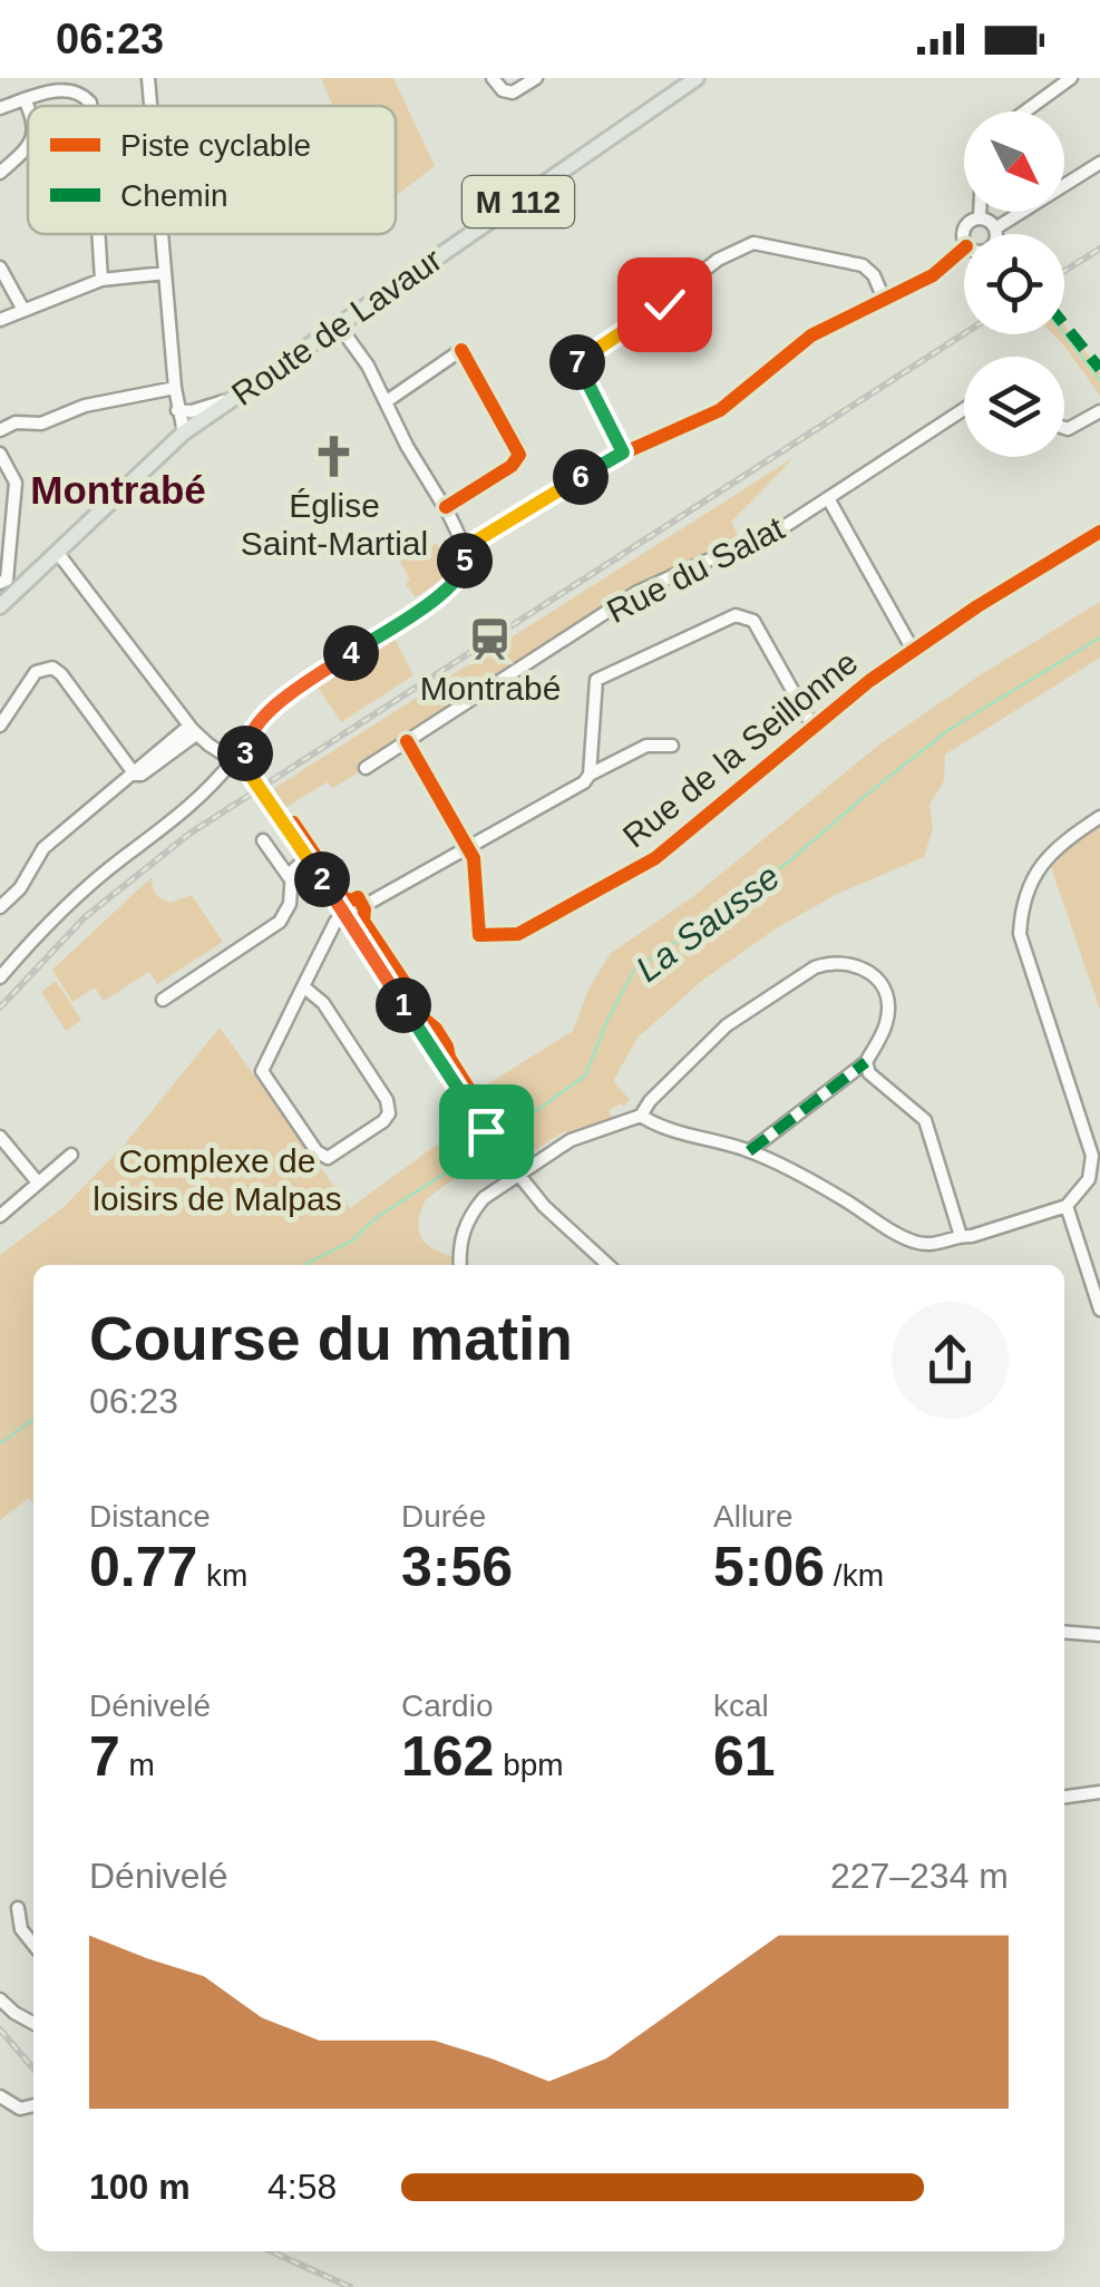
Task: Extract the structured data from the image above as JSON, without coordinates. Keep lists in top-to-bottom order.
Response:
{
  "streets": {
    "main road": ["M 112", "Route de Lavaur"],
    "street": ["Rue du Salat", "Rue de la Seillonne"]
  },
  "districts": ["Montrabé"],
  "water": ["La Sausse"],
  "parks": ["Complexe de loisirs de Malpas"],
  "places": {
    "church": ["Église Saint-Martial"],
    "station": ["Montrabé"]
  },
  "legend": ["Piste cyclable", "Chemin"],
  "north": "bottom right",
  "page": {
    "status": "06:23",
    "pins": [
      "7",
      "6",
      "5",
      "4",
      "3",
      "2",
      "1"
    ],
    "heading": ["Course du matin", "06:23"],
    "stats": [
      ["Distance", "0.77 km"],
      ["Durée", "3:56"],
      ["Allure", "5:06 /km"],
      ["Dénivelé", "7 m"],
      ["Cardio", "162 bpm"],
      ["kcal", "61"]
    ],
    "chart": ["Dénivelé", "227–234 m"],
    "list": [
      {
        "name": "100 m",
        "note": "4:58"
      }
    ]
  }
}
